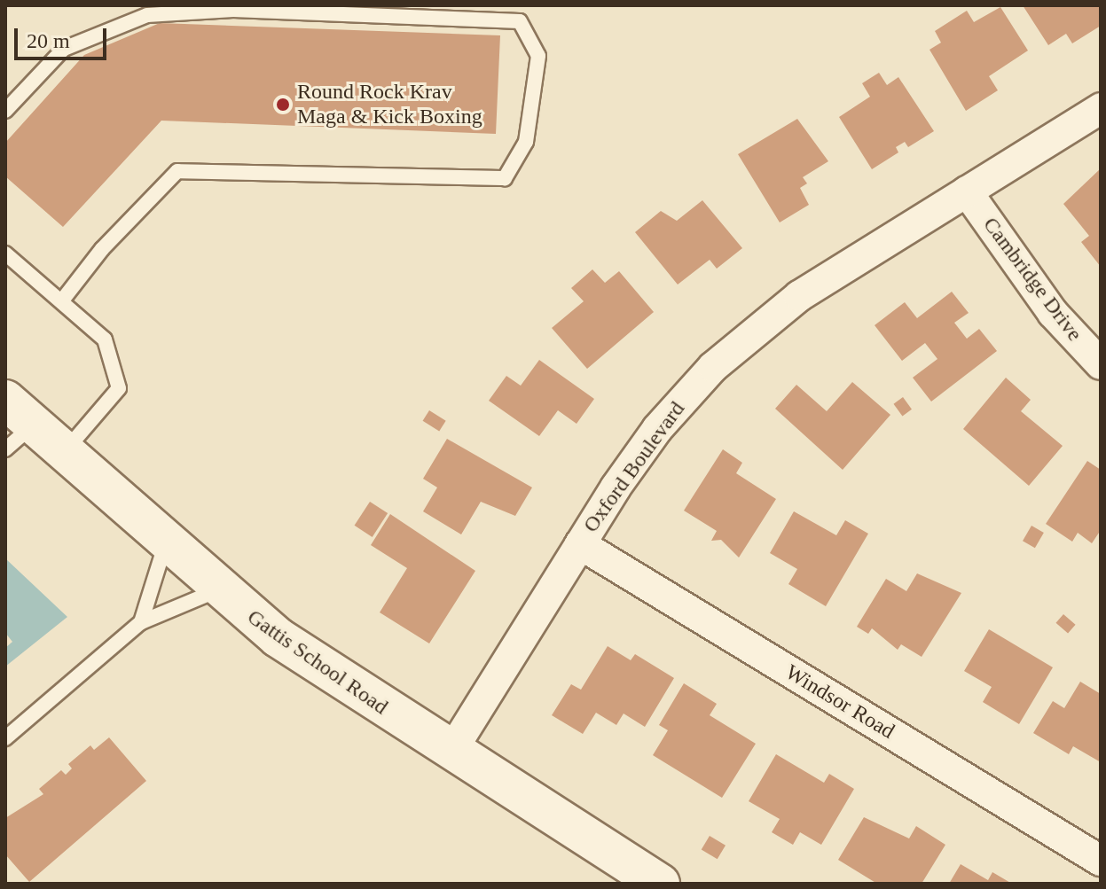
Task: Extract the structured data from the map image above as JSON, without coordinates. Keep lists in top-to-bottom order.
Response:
{
  "streets": {
    "main road": ["Gattis School Road"],
    "street": ["Cambridge Drive", "Oxford Boulevard", "Windsor Road"]
  },
  "crossings": [
    ["Cambridge Drive", "Oxford Boulevard"],
    ["Oxford Boulevard", "Gattis School Road"],
    ["Oxford Boulevard", "Windsor Road"]
  ],
  "places": ["Round Rock Krav Maga & Kick Boxing"],
  "scale_bar": "20 m"
}
